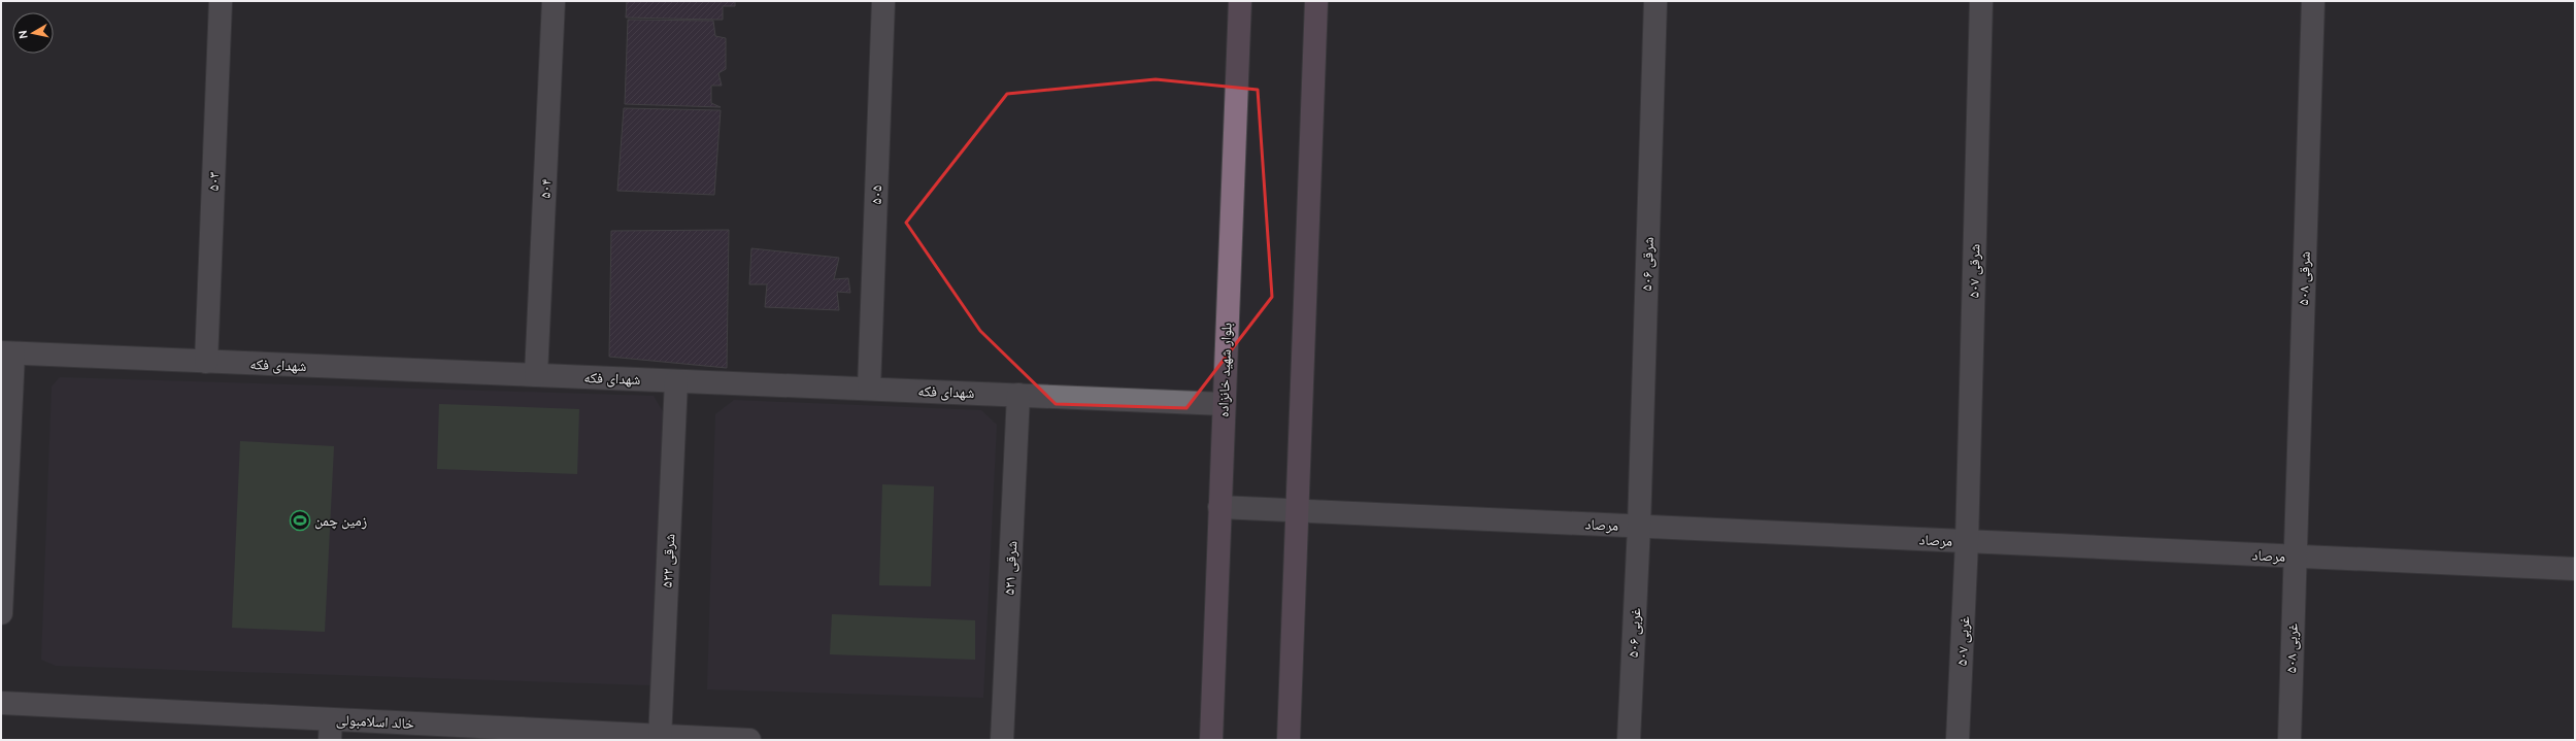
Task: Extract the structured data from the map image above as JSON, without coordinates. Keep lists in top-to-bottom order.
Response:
{
  "streets": {
    "main road": ["بلوار شهید خانزاده"],
    "street": [
      "۵۰۳",
      "۵۰۴",
      "۵۰۵",
      "۵۰۶ شرقی",
      "۵۰۷ شرقی",
      "۵۰۸ شرقی",
      "شهدای فکه",
      "مرصاد",
      "۵۲۲ شرقی",
      "۵۲۱ شرقی",
      "۵۰۶ غربی",
      "۵۰۷ غربی",
      "۵۰۸ غربی",
      "خالد اسلامبولی"
    ]
  },
  "crossings": [
    ["۵۰۳", "شهدای فکه"],
    ["۵۰۴", "شهدای فکه"],
    ["۵۰۵", "شهدای فکه"],
    ["۵۰۶ شرقی", "مرصاد"],
    ["۵۰۶ شرقی", "۵۰۶ غربی"],
    ["۵۰۷ شرقی", "مرصاد"],
    ["۵۰۷ شرقی", "۵۰۷ غربی"],
    ["۵۰۸ شرقی", "مرصاد"],
    ["۵۰۸ شرقی", "۵۰۸ غربی"],
    ["شهدای فکه", "بلوار شهید خانزاده"],
    ["شهدای فکه", "۵۲۲ شرقی"],
    ["شهدای فکه", "۵۲۱ شرقی"],
    ["بلوار شهید خانزاده", "مرصاد"],
    ["مرصاد", "۵۰۶ غربی"],
    ["مرصاد", "۵۰۷ غربی"],
    ["مرصاد", "۵۰۸ غربی"],
    ["۵۲۲ شرقی", "خالد اسلامبولی"]
  ],
  "places": {
    "sports": ["زمین چمن"]
  },
  "north": "left"
}
